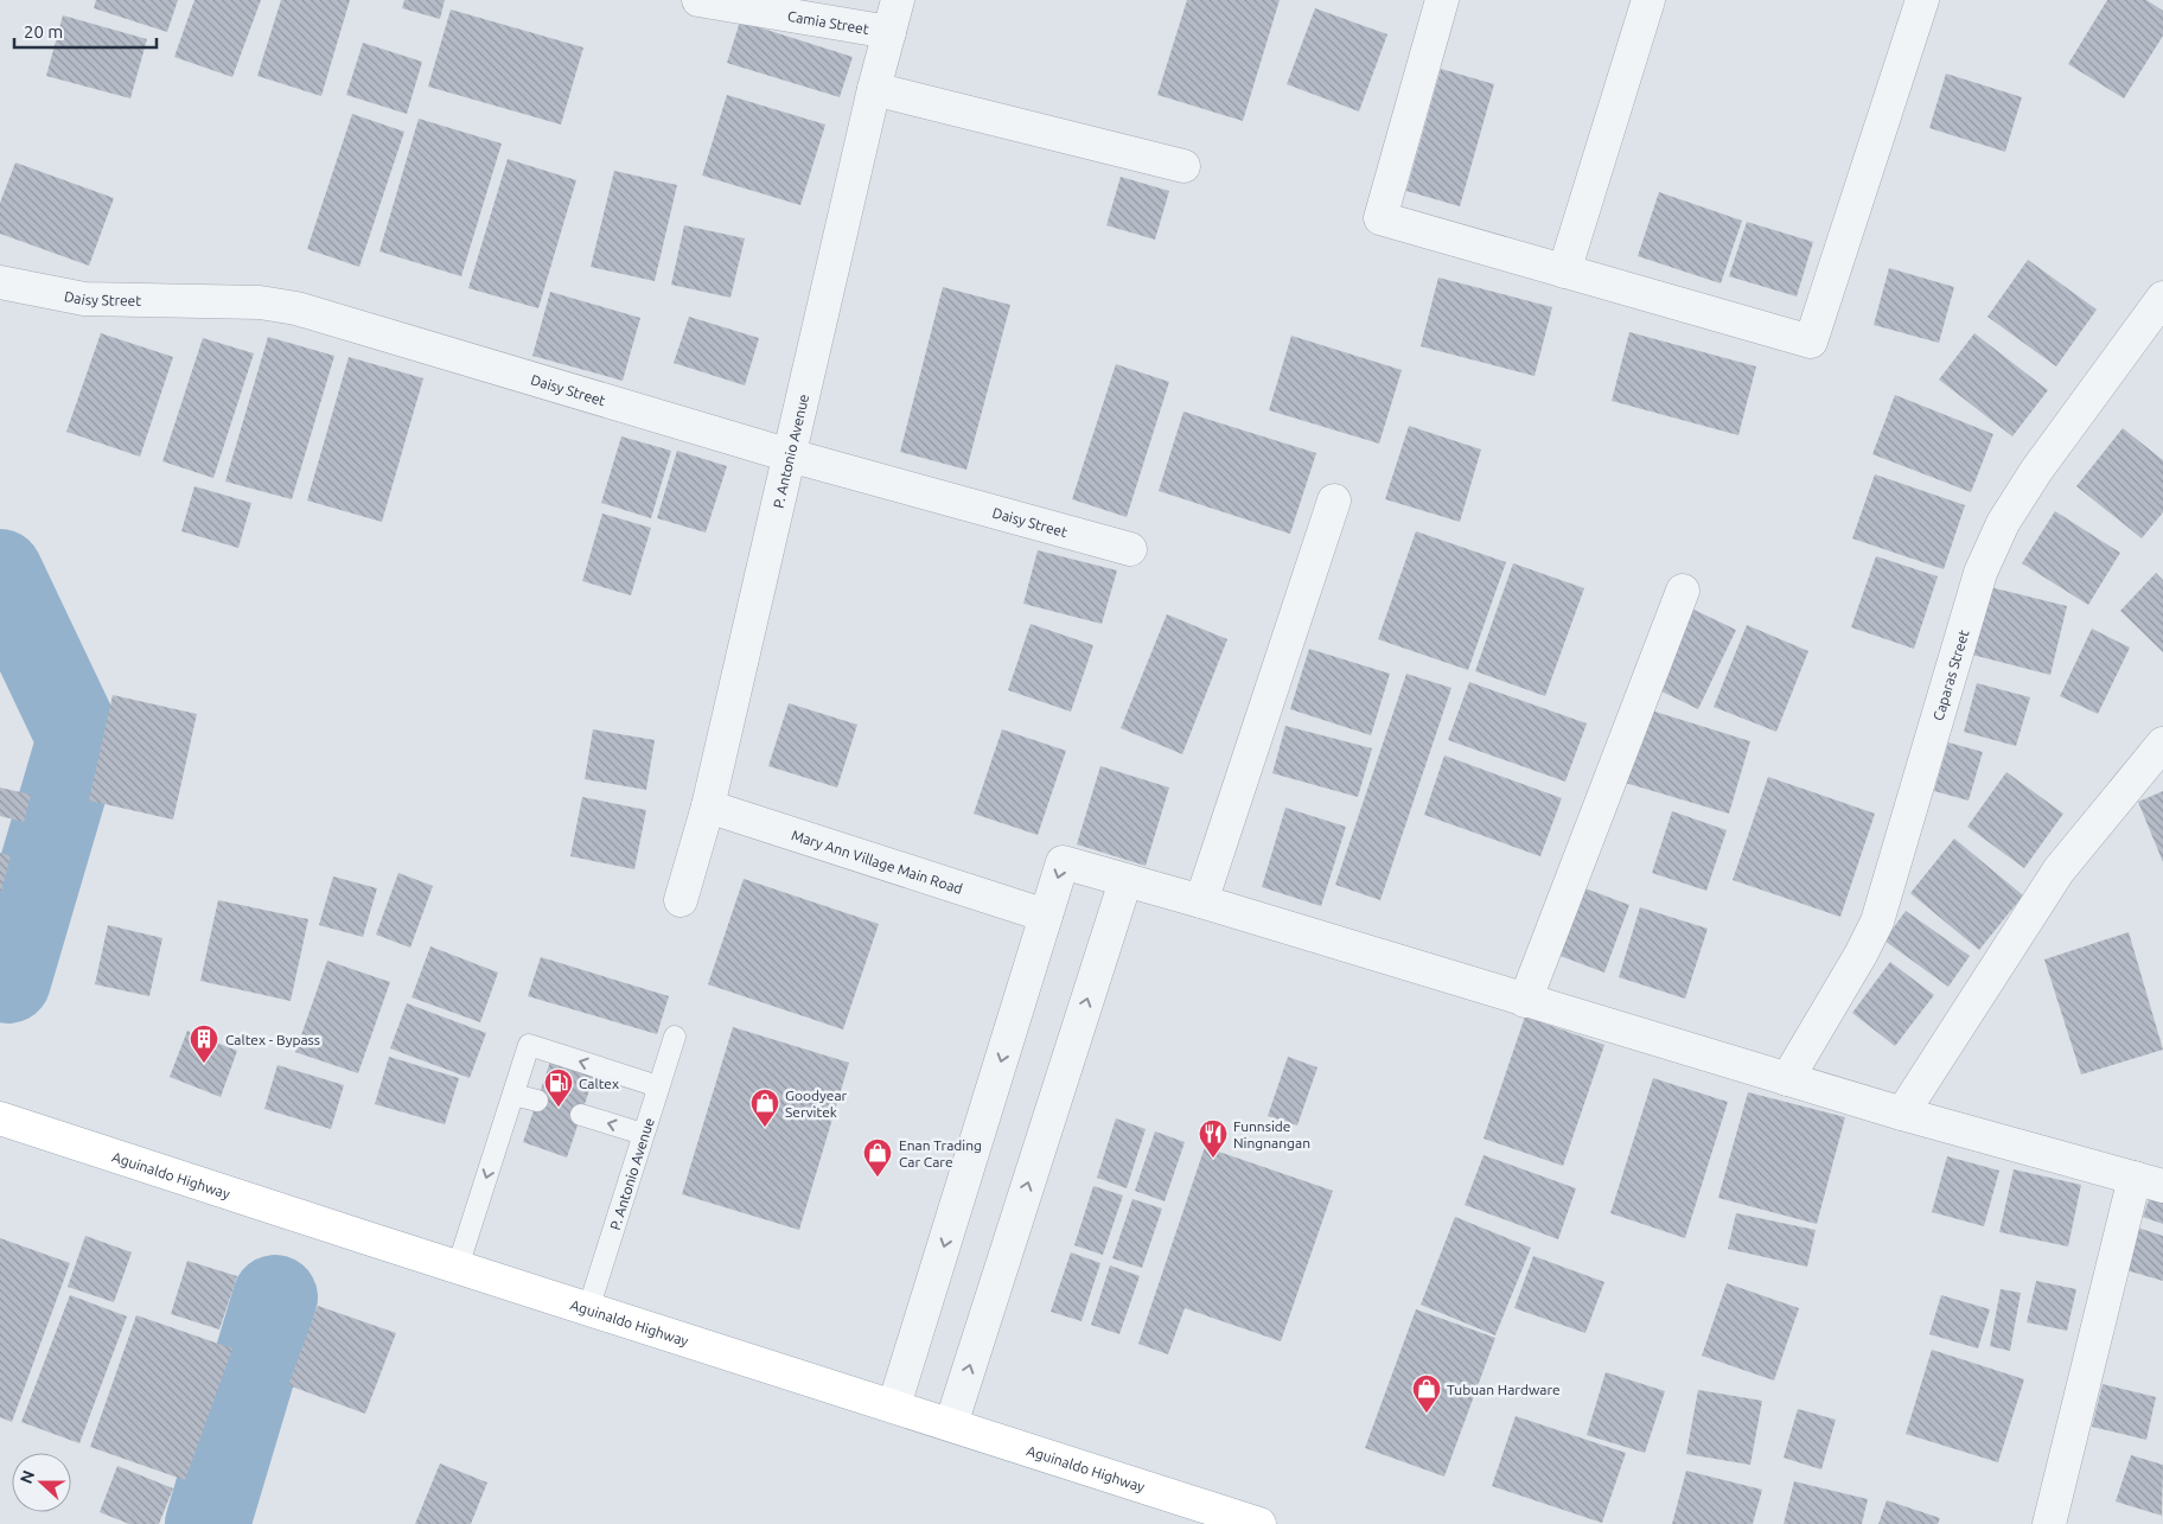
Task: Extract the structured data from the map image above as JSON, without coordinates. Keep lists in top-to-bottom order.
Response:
{
  "streets": {
    "main road": ["Aguinaldo Highway"],
    "street": [
      "Camia Street",
      "Daisy Street",
      "P. Antonio Avenue",
      "Caparas Street",
      "Mary Ann Village Main Road"
    ]
  },
  "crossings": [
    ["Camia Street", "P. Antonio Avenue"],
    ["Daisy Street", "P. Antonio Avenue"],
    ["P. Antonio Avenue", "Mary Ann Village Main Road"],
    ["P. Antonio Avenue", "Aguinaldo Highway"]
  ],
  "places": {
    "building": ["Caltex - Bypass"],
    "fuel station": ["Caltex"],
    "shop": ["Goodyear Servitek", "Enan Trading Car Care", "Tubuan Hardware"],
    "restaurant": ["Funnside Ningnangan"]
  },
  "scale_bar": "20 m",
  "north": "left"
}
